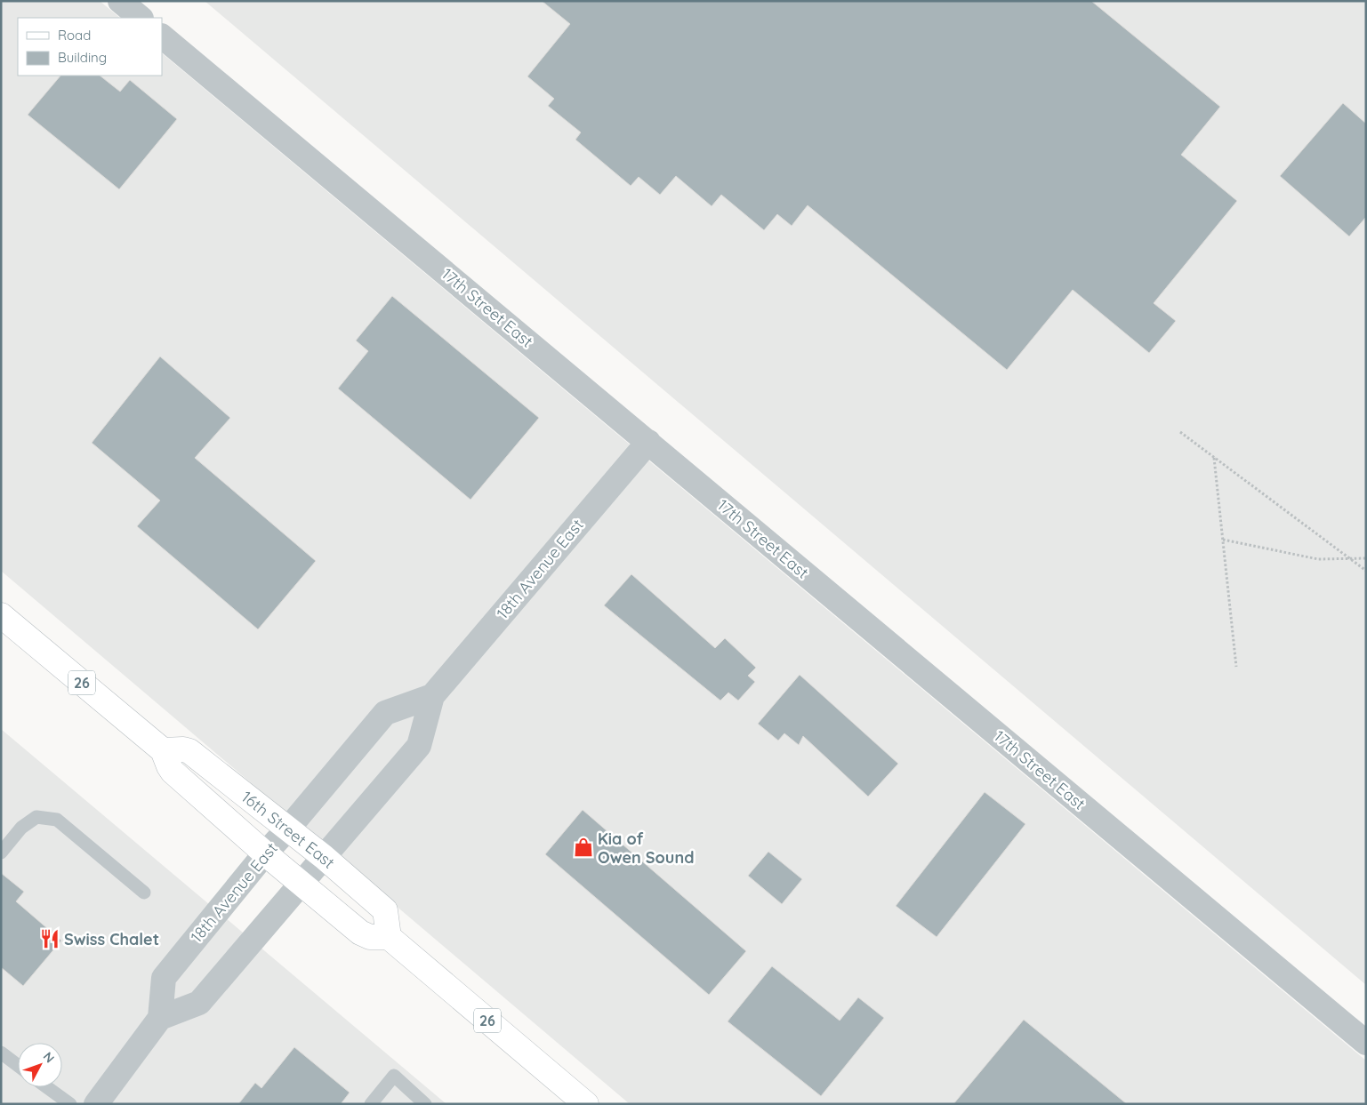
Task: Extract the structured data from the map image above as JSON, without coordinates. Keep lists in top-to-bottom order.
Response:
{
  "streets": {
    "main road": ["26", "16th Street East"],
    "street": ["17th Street East", "18th Avenue East"]
  },
  "crossings": [
    ["17th Street East", "18th Avenue East"],
    ["18th Avenue East", "16th Street East"],
    ["26", "16th Street East"]
  ],
  "places": {
    "shop": ["Kia of Owen Sound"],
    "restaurant": ["Swiss Chalet"]
  },
  "legend": ["Road", "Building"],
  "north": "top right"
}
